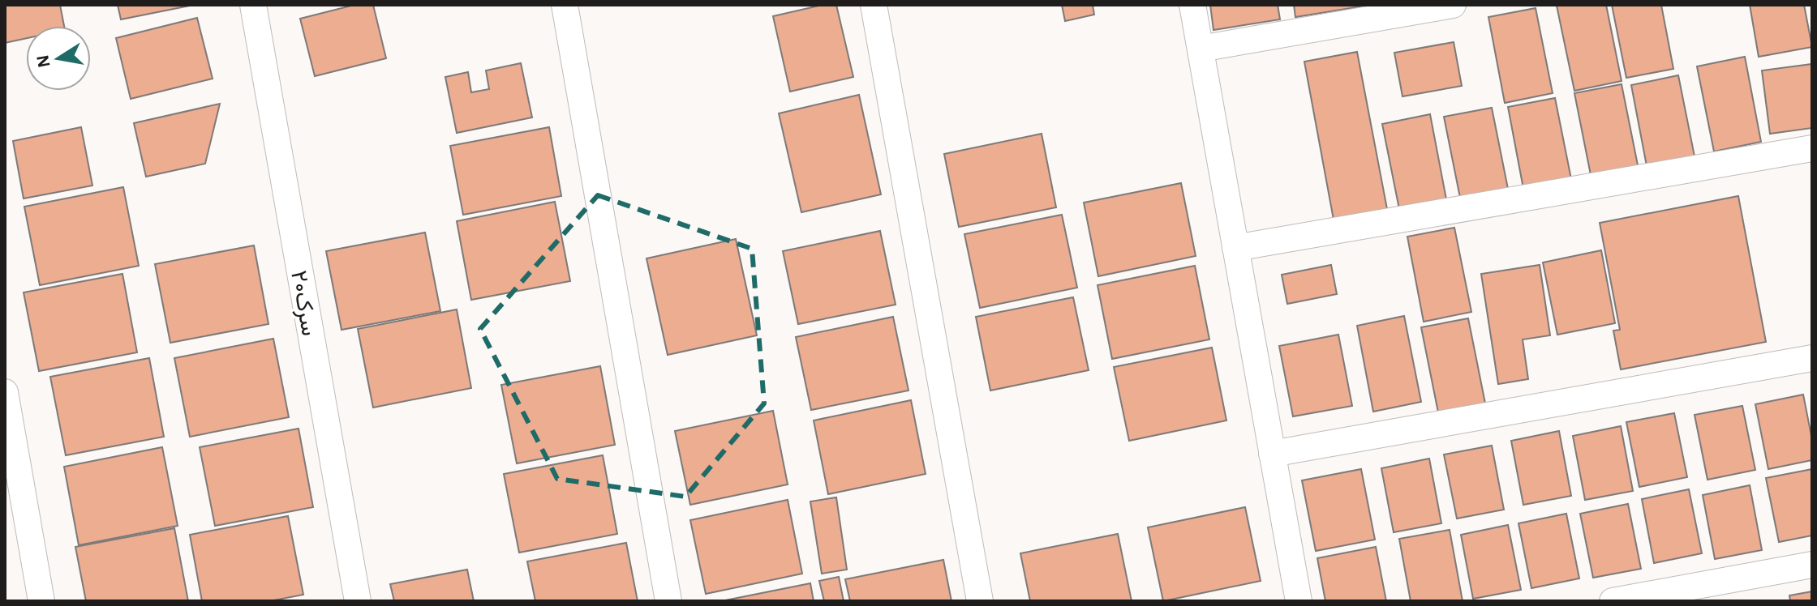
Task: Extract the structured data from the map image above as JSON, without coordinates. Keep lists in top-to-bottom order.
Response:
{
  "streets": {
    "street": ["سرک۲۰"]
  },
  "north": "left"
}
